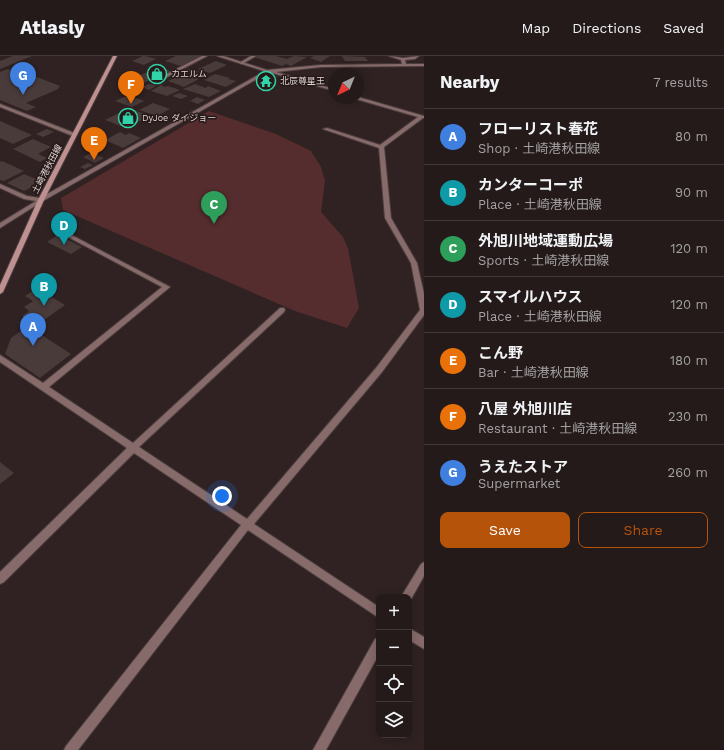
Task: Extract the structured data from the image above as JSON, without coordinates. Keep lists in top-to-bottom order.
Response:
{
  "streets": {
    "main road": ["土崎港秋田線"]
  },
  "places": {
    "shop": ["カエルム", "DyJoe ダイジョー"],
    "temple": ["北辰尊星王"]
  },
  "north": "bottom left",
  "page": {
    "header": "Atlasly",
    "nav": ["Map", "Directions", "Saved"],
    "heading": ["Nearby", "7 results"],
    "pins": [
      "G",
      "F",
      "E",
      "C",
      "D",
      "B",
      "A"
    ],
    "list": [
      {
        "mark": "A",
        "name": "フローリスト春花",
        "note": "Shop · 土崎港秋田線",
        "value": "80 m"
      },
      {
        "mark": "B",
        "name": "カンターコーポ",
        "note": "Place · 土崎港秋田線",
        "value": "90 m"
      },
      {
        "mark": "C",
        "name": "外旭川地域運動広場",
        "note": "Sports · 土崎港秋田線",
        "value": "120 m"
      },
      {
        "mark": "D",
        "name": "スマイルハウス",
        "note": "Place · 土崎港秋田線",
        "value": "120 m"
      },
      {
        "mark": "E",
        "name": "こん野",
        "note": "Bar · 土崎港秋田線",
        "value": "180 m"
      },
      {
        "mark": "F",
        "name": "八屋 外旭川店",
        "note": "Restaurant · 土崎港秋田線",
        "value": "230 m"
      },
      {
        "mark": "G",
        "name": "うえたストア",
        "note": "Supermarket",
        "value": "260 m"
      }
    ],
    "buttons": ["Save", "Share"],
    "map_buttons": ["+", "−"]
  }
}
